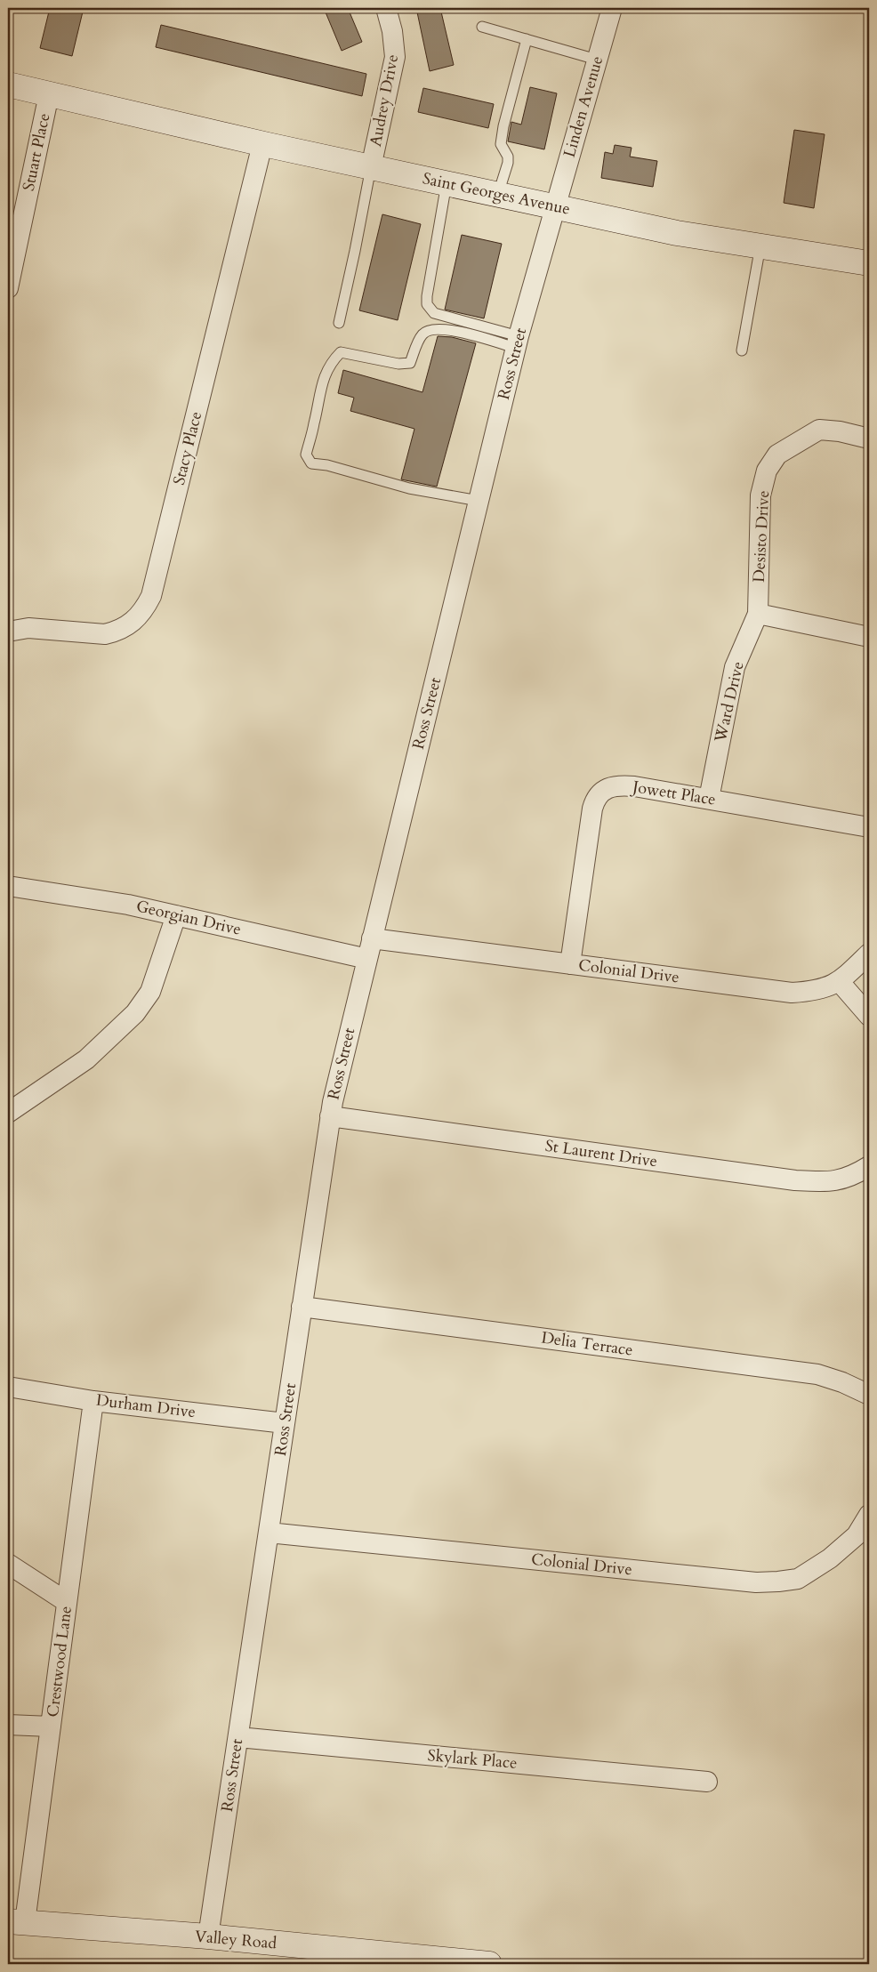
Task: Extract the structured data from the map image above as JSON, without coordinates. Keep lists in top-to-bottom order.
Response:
{
  "streets": {
    "main road": ["Saint Georges Avenue", "Valley Road"],
    "street": [
      "Audrey Drive",
      "Linden Avenue",
      "Stuart Place",
      "Ross Street",
      "Stacy Place",
      "Desisto Drive",
      "Ward Drive",
      "Jowett Place",
      "Georgian Drive",
      "Colonial Drive",
      "St Laurent Drive",
      "Delia Terrace",
      "Durham Drive",
      "Crestwood Lane",
      "Skylark Place"
    ]
  },
  "crossings": [
    ["Audrey Drive", "Saint Georges Avenue"],
    ["Linden Avenue", "Saint Georges Avenue"],
    ["Linden Avenue", "Ross Street"],
    ["Stuart Place", "Saint Georges Avenue"],
    ["Saint Georges Avenue", "Ross Street"],
    ["Saint Georges Avenue", "Stacy Place"],
    ["Ross Street", "Georgian Drive"],
    ["Ross Street", "Colonial Drive"],
    ["Ross Street", "St Laurent Drive"],
    ["Ross Street", "Delia Terrace"],
    ["Ross Street", "Durham Drive"],
    ["Ross Street", "Skylark Place"],
    ["Ross Street", "Valley Road"],
    ["Desisto Drive", "Ward Drive"],
    ["Ward Drive", "Jowett Place"],
    ["Jowett Place", "Colonial Drive"],
    ["Durham Drive", "Crestwood Lane"],
    ["Crestwood Lane", "Valley Road"]
  ]
}
